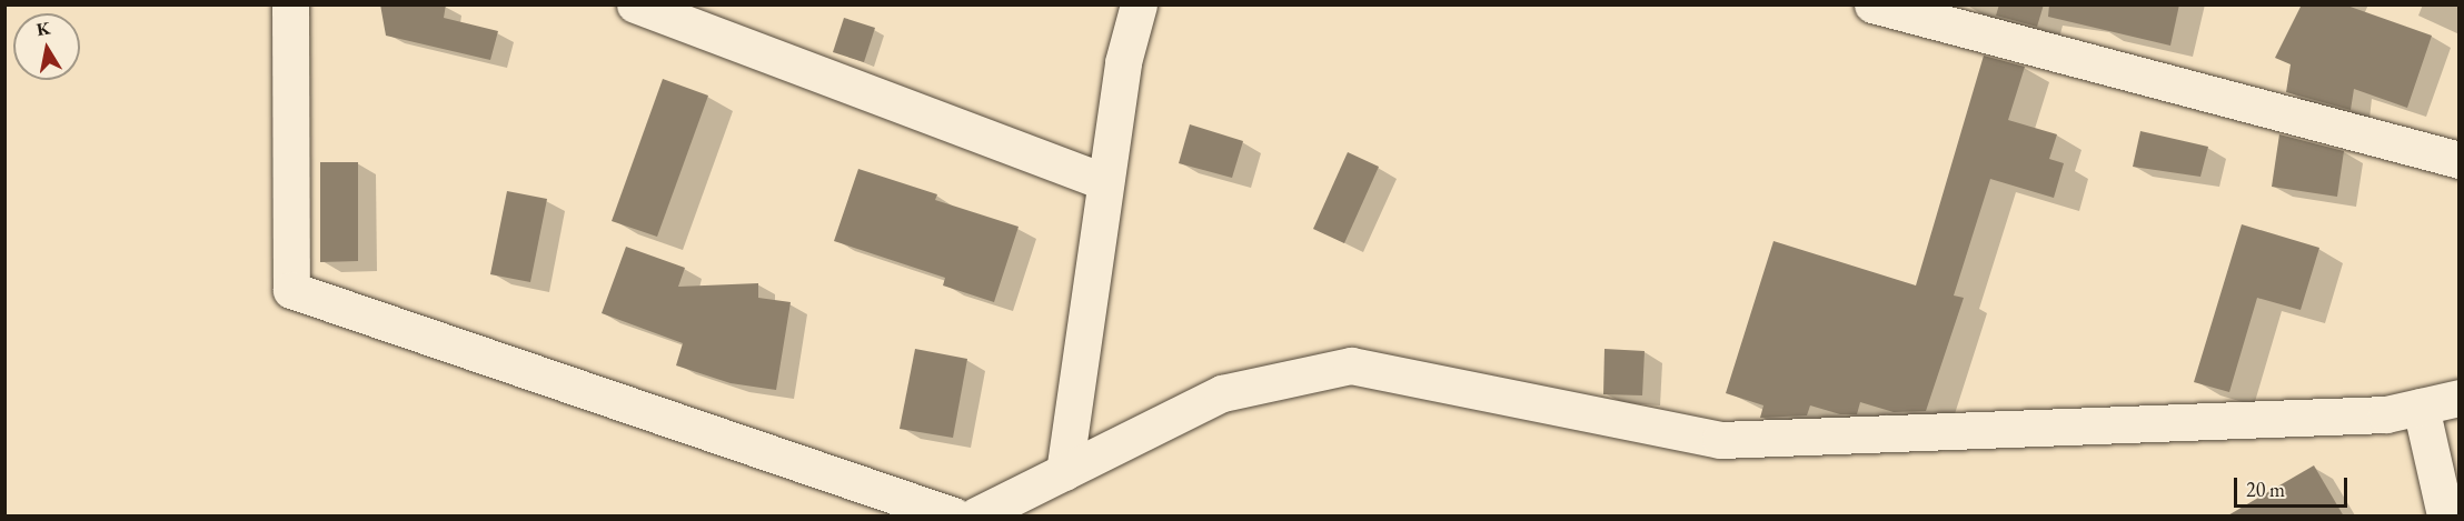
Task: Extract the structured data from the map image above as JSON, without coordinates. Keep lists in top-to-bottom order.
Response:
{
  "scale_bar": "20 m",
  "north": "top"
}
